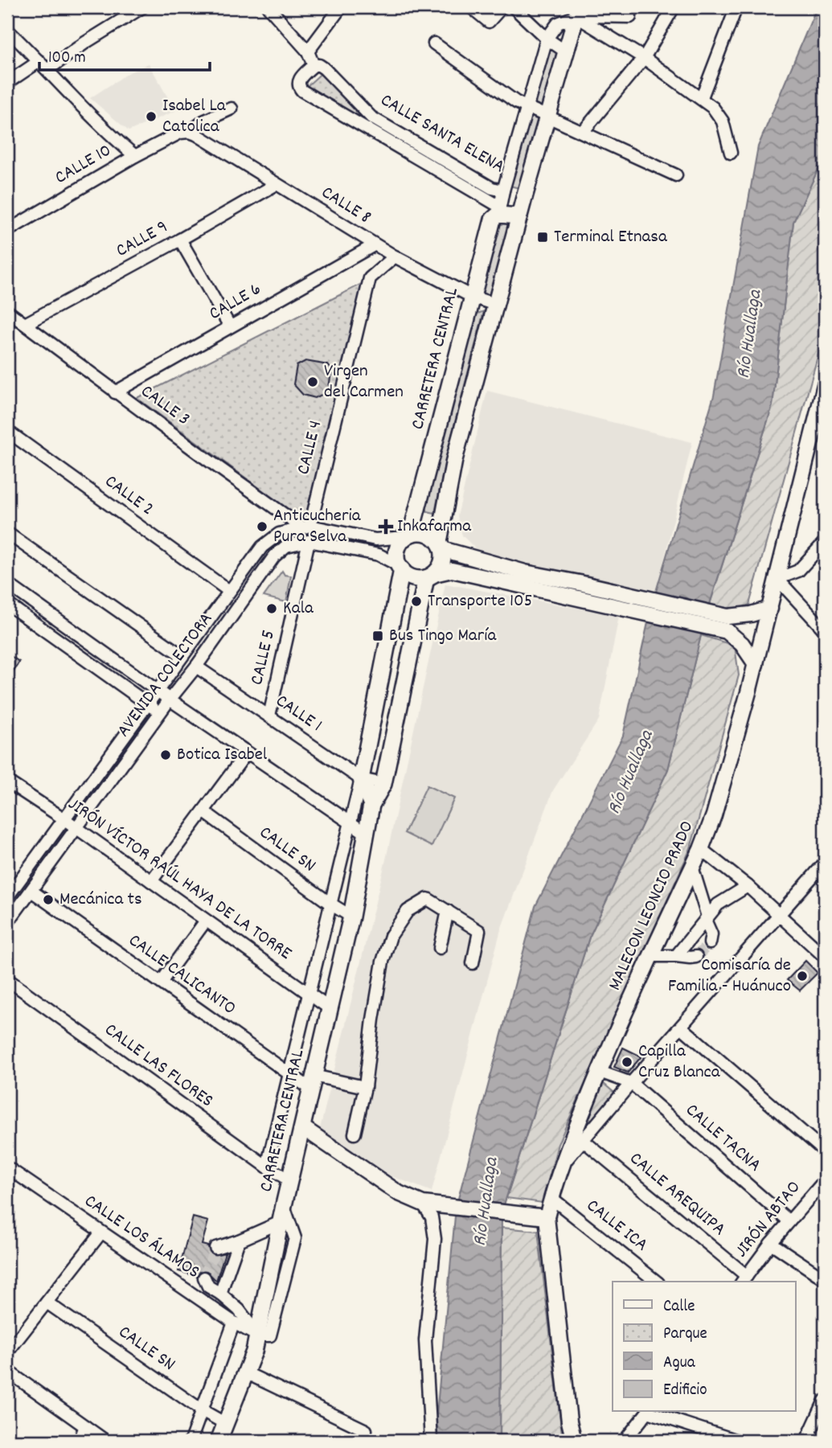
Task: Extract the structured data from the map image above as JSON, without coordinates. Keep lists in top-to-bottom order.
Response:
{
  "streets": {
    "highway": ["CARRETERA CENTRAL"],
    "main road": ["MALECON LEONCIO PRADO"],
    "street": [
      "CALLE SANTA ELENA",
      "CALLE 10",
      "CALLE 8",
      "CALLE 9",
      "CALLE 6",
      "CALLE 3",
      "CALLE 4",
      "CALLE 2",
      "CALLE 5",
      "AVENIDA COLECTORA",
      "CALLE 1",
      "CALLE SN",
      "JIRÓN VÍCTOR RAÚL HAYA DE LA TORRE",
      "CALLE CALICANTO",
      "CALLE LAS FLORES",
      "CALLE TACNA",
      "CALLE AREQUIPA",
      "JIRÓN ABTAO",
      "CALLE ICA",
      "CALLE LOS ÁLAMOS"
    ]
  },
  "crossings": [
    ["CALLE 10", "CALLE 8"],
    ["CALLE 8", "CALLE 9"],
    ["CALLE 8", "CALLE 6"],
    ["CALLE 8", "CARRETERA CENTRAL"],
    ["CALLE 8", "CALLE 4"],
    ["CALLE 9", "CALLE 3"],
    ["CALLE 6", "CALLE 3"],
    ["CARRETERA CENTRAL", "AVENIDA COLECTORA"],
    ["CARRETERA CENTRAL", "CALLE 1"],
    ["CARRETERA CENTRAL", "CALLE SN"],
    ["CARRETERA CENTRAL", "JIRÓN VÍCTOR RAÚL HAYA DE LA TORRE"],
    ["CARRETERA CENTRAL", "CALLE CALICANTO"],
    ["CARRETERA CENTRAL", "CALLE LAS FLORES"],
    ["CARRETERA CENTRAL", "CALLE LOS ÁLAMOS"],
    ["CALLE 3", "CALLE 4"],
    ["CALLE 3", "AVENIDA COLECTORA"],
    ["CALLE 4", "AVENIDA COLECTORA"],
    ["CALLE 2", "AVENIDA COLECTORA"],
    ["CALLE 5", "AVENIDA COLECTORA"],
    ["CALLE 5", "CALLE 1"],
    ["AVENIDA COLECTORA", "CALLE 1"],
    ["AVENIDA COLECTORA", "JIRÓN VÍCTOR RAÚL HAYA DE LA TORRE"],
    ["AVENIDA COLECTORA", "CALLE CALICANTO"],
    ["MALECON LEONCIO PRADO", "CALLE TACNA"],
    ["MALECON LEONCIO PRADO", "CALLE ICA"],
    ["CALLE TACNA", "JIRÓN ABTAO"],
    ["CALLE AREQUIPA", "JIRÓN ABTAO"]
  ],
  "water": ["Río Huallaga"],
  "places": {
    "other": [
      "Isabel La Catolica",
      "Virgen del Carmen",
      "Anticucheria Pura Selva",
      "Transporte 105",
      "Kala",
      "Botica Isabel",
      "Mecánica ts",
      "Comisaría de Familia - Huánuco",
      "Capilla Cruz Blanca"
    ],
    "transit": ["Terminal Etnasa", "Bus Tingo María"],
    "health": ["Inkafarma"]
  },
  "legend": [
    "Calle",
    "Parque",
    "Agua",
    "Edificio"
  ],
  "scale_bar": "100 m"
}
